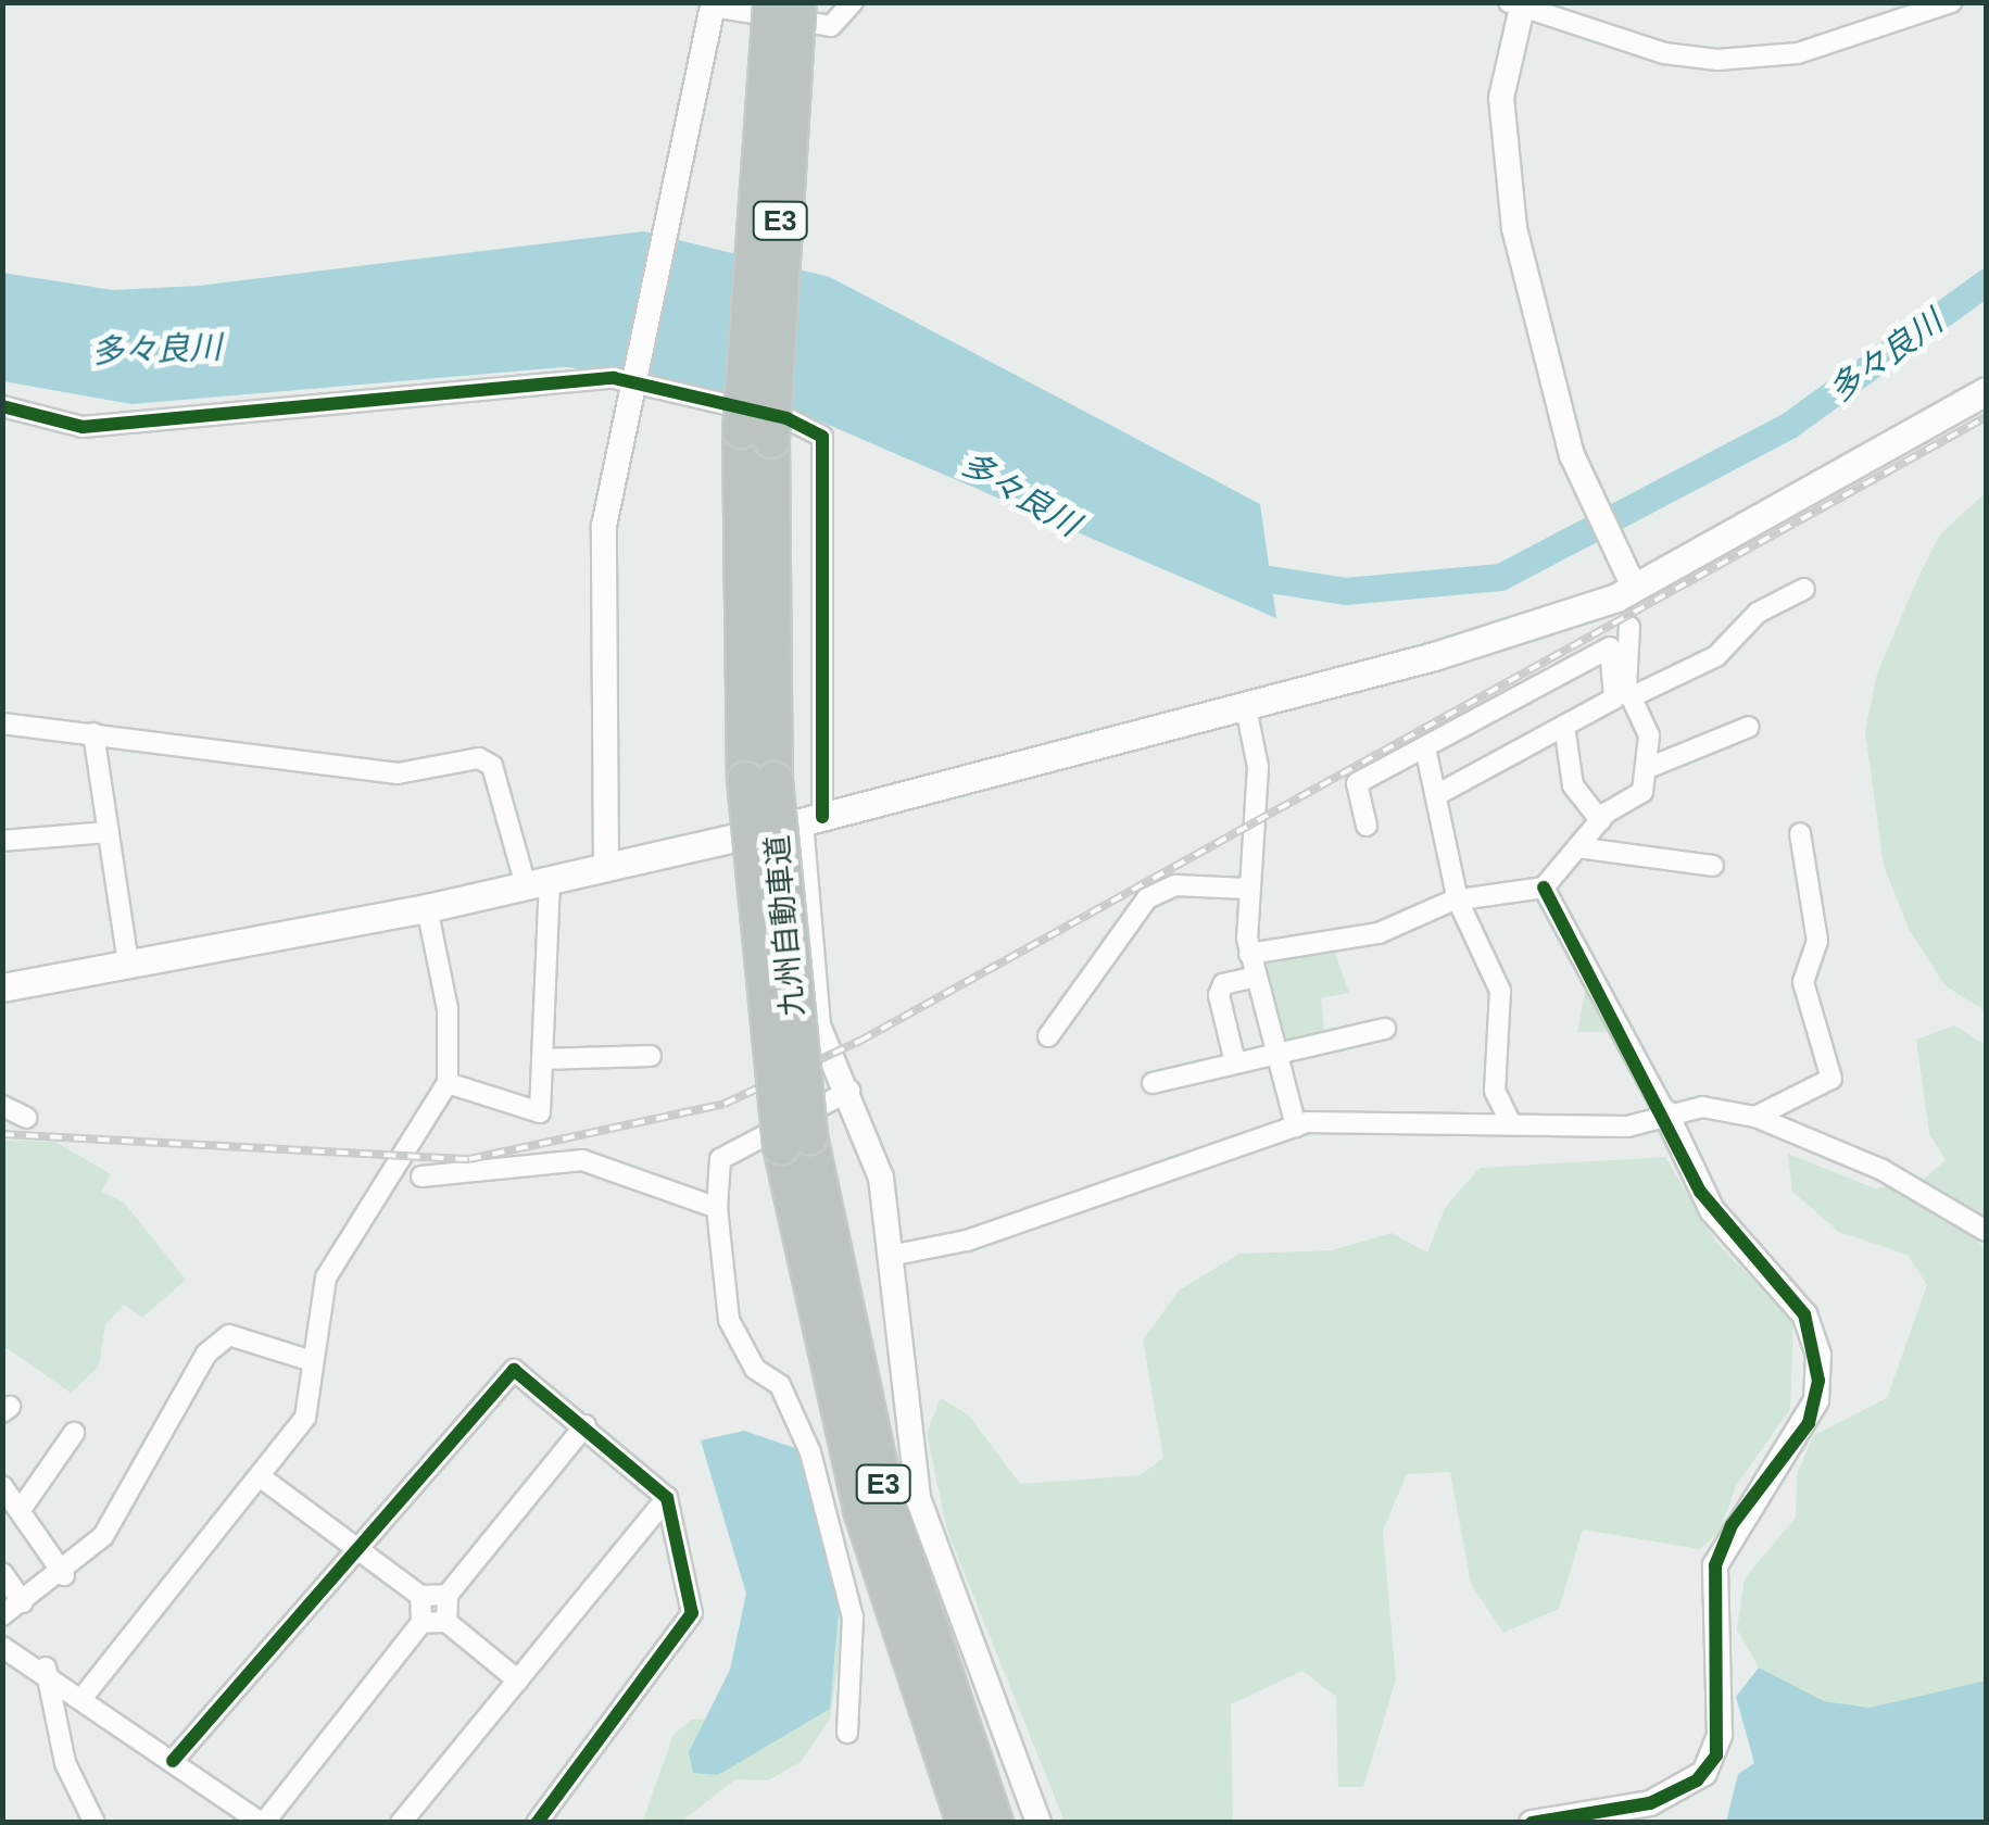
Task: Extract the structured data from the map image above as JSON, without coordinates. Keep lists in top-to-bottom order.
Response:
{
  "streets": {
    "highway": ["E3", "九州自動車道"]
  },
  "water": ["多々良川"]
}
